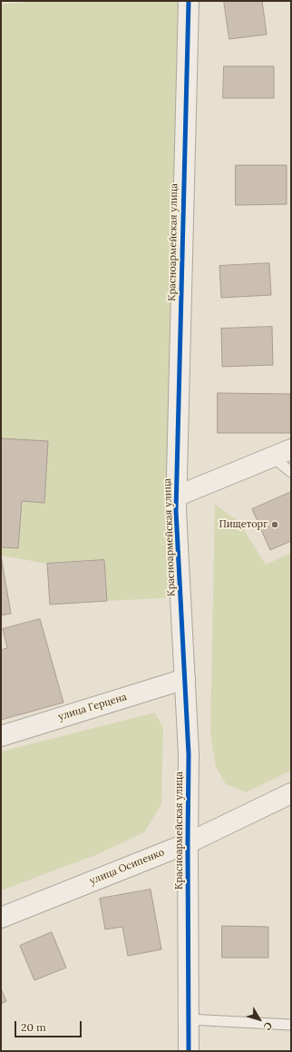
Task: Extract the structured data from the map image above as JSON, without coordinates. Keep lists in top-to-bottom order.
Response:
{
  "streets": {
    "street": ["Красноармейская улица", "улица Герцена", "улица Осипенко"]
  },
  "crossings": [
    ["Красноармейская улица", "улица Герцена"],
    ["Красноармейская улица", "улица Осипенко"]
  ],
  "places": ["Пищеторг"],
  "scale_bar": "20 m",
  "north": "bottom right"
}
